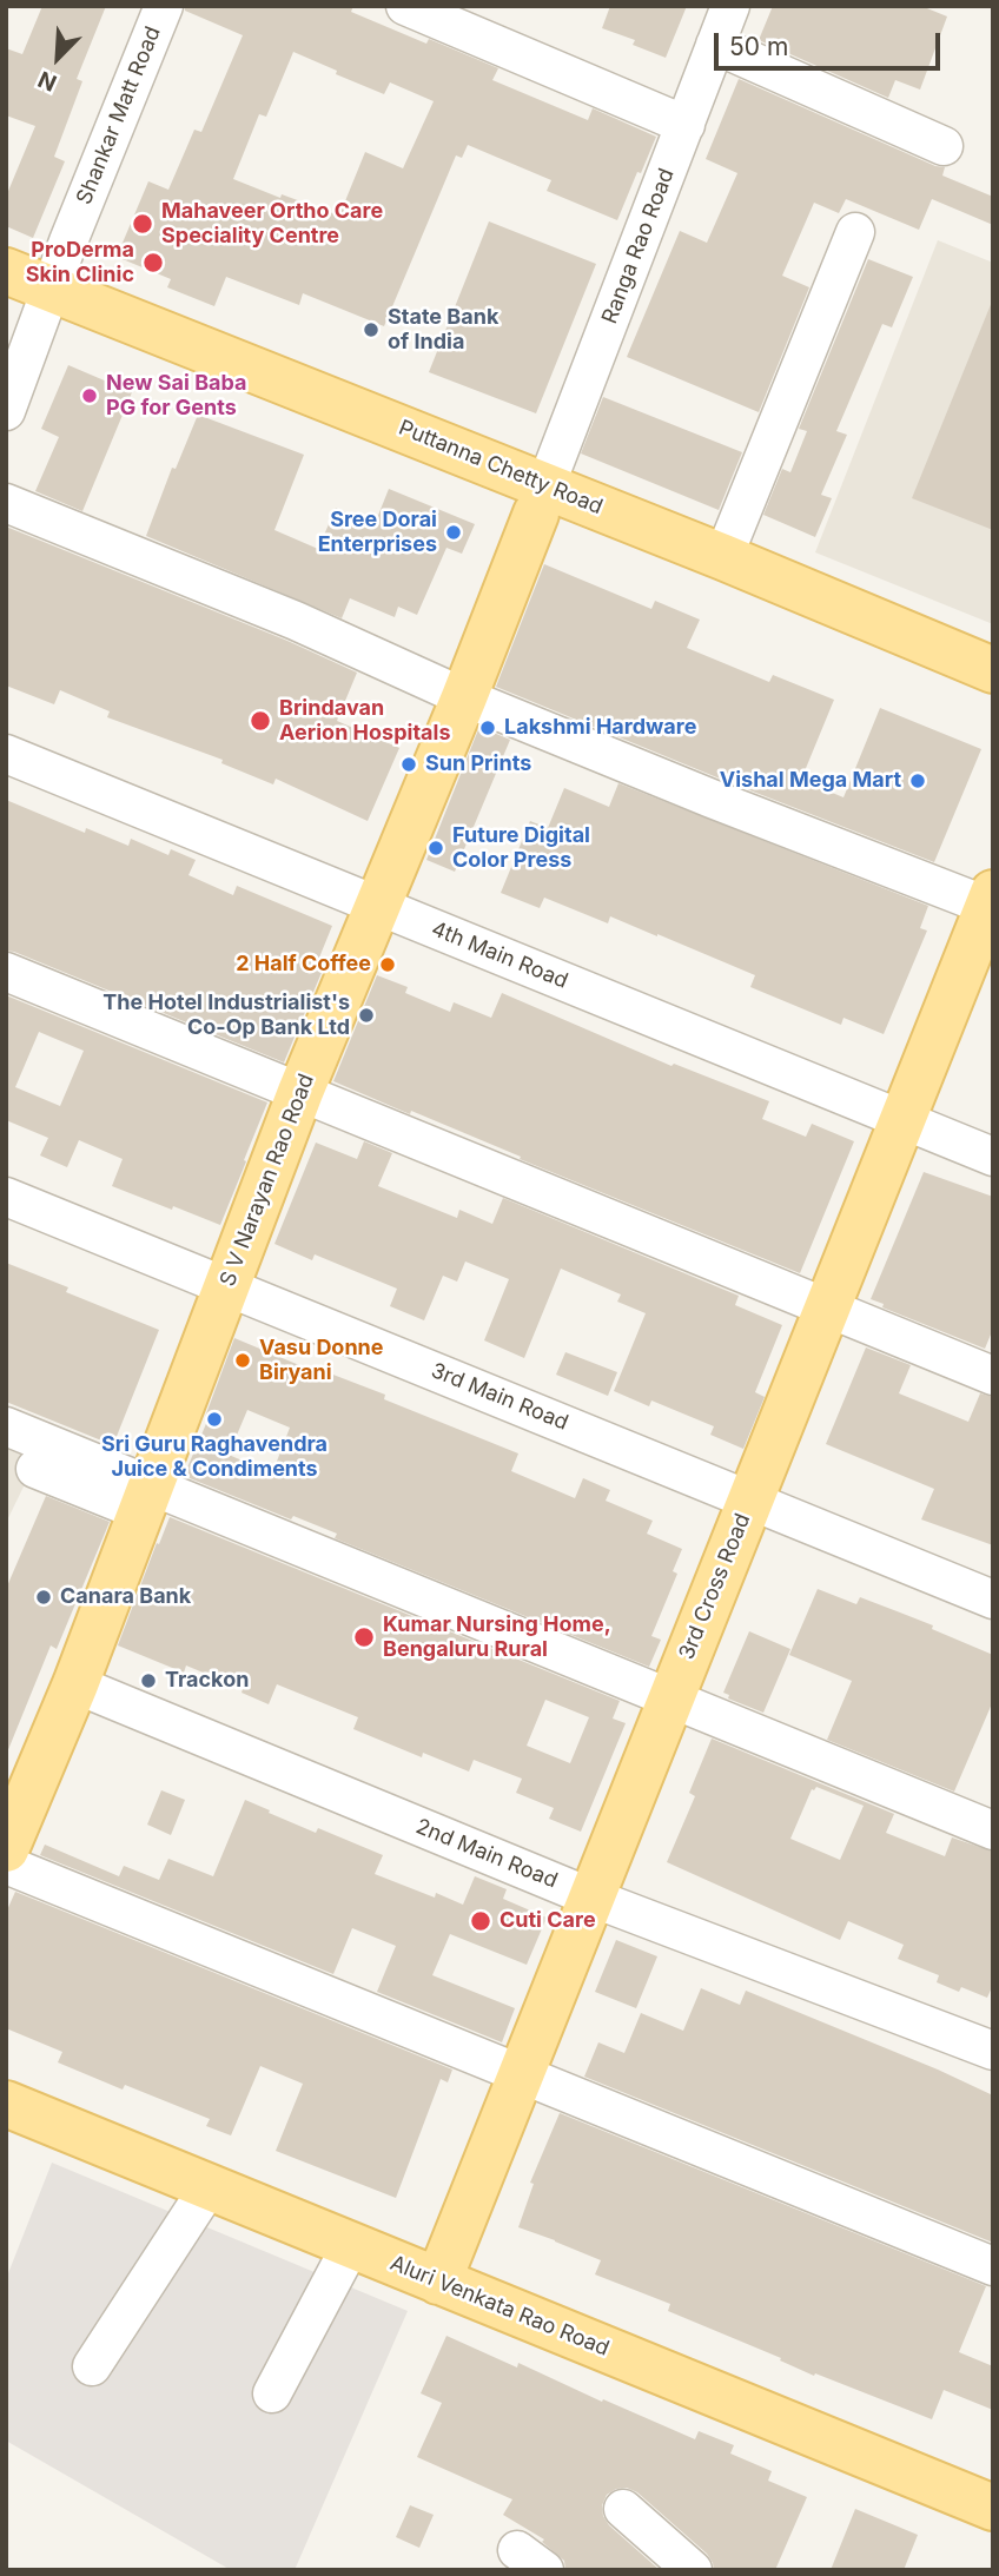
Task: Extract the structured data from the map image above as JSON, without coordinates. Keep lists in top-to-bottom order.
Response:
{
  "streets": {
    "main road": [
      "Puttanna Chetty Road",
      "S V Narayan Rao Road",
      "3rd Cross Road",
      "Aluri Venkata Rao Road"
    ],
    "street": [
      "Shankar Matt Road",
      "Ranga Rao Road",
      "4th Main Road",
      "3rd Main Road",
      "2nd Main Road"
    ]
  },
  "crossings": [
    ["Shankar Matt Road", "Puttanna Chetty Road"],
    ["Ranga Rao Road", "Puttanna Chetty Road"],
    ["Ranga Rao Road", "S V Narayan Rao Road"],
    ["Puttanna Chetty Road", "S V Narayan Rao Road"],
    ["4th Main Road", "S V Narayan Rao Road"],
    ["4th Main Road", "3rd Cross Road"],
    ["S V Narayan Rao Road", "3rd Main Road"],
    ["S V Narayan Rao Road", "2nd Main Road"],
    ["3rd Main Road", "3rd Cross Road"],
    ["3rd Cross Road", "2nd Main Road"],
    ["3rd Cross Road", "Aluri Venkata Rao Road"]
  ],
  "places": [
    "Mahaveer Ortho Care Speciality Centre",
    "ProDerma Skin Clinic",
    "State Bank of India",
    "New Sai Baba PG for Gents",
    "Sree Dorai Enterprises",
    "Brindavan Aerion Hospitals",
    "Lakshmi Hardware",
    "Sun Prints",
    "Vishal Mega Mart",
    "Future Digital Color Press",
    "2 Half Coffee",
    "The Hotel Industrialist's Co-Op Bank Ltd",
    "Vasu Donne Biryani",
    "Sri Guru Raghavendra Juice & Condiments",
    "Canara Bank",
    "Kumar Nursing Home, Bengaluru Rural",
    "Trackon",
    "Cuti Care"
  ],
  "scale_bar": "50 m",
  "north": "bottom left"
}
